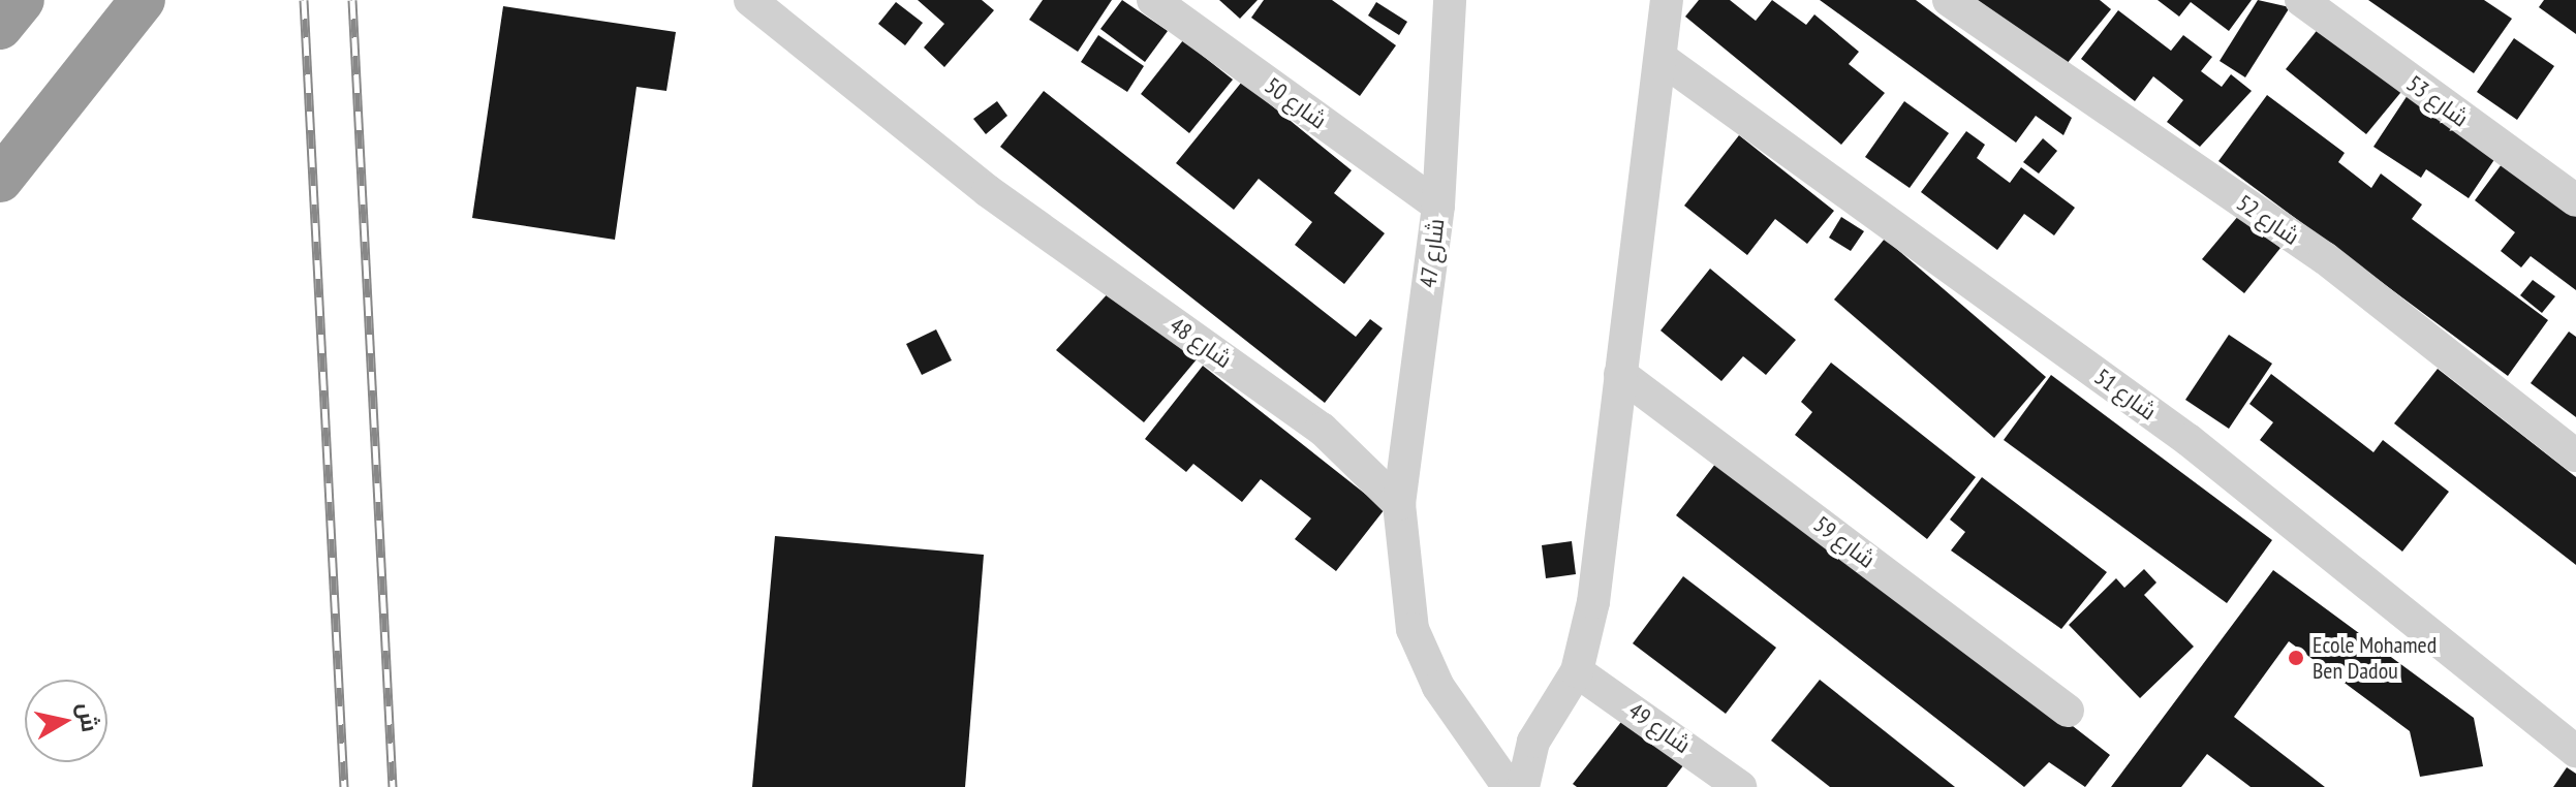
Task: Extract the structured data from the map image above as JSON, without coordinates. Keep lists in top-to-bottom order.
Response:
{
  "streets": {
    "street": [
      "شارع 53",
      "شارع 50",
      "شارع 52",
      "شارع 47",
      "شارع 48",
      "شارع 51",
      "شارع 59",
      "شارع 49"
    ]
  },
  "crossings": [
    ["شارع 50", "شارع 47"],
    ["شارع 47", "شارع 48"]
  ],
  "places": ["Ecole Mohamed Ben Dadou"],
  "north": "right"
}
